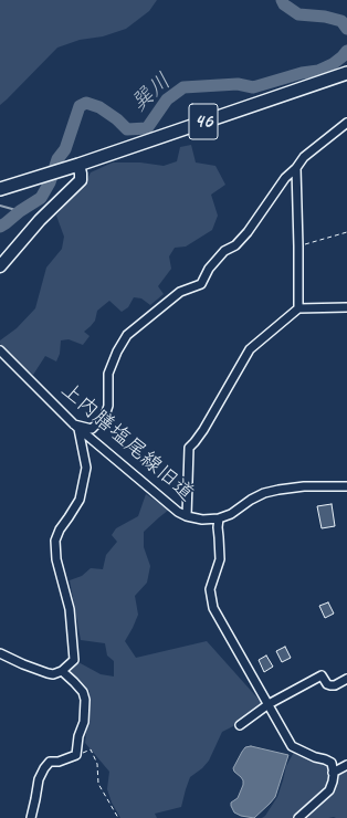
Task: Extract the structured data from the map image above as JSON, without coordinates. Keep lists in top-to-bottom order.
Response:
{
  "streets": {
    "main road": ["46"],
    "street": ["上内膳塩尾線旧道"]
  },
  "water": ["巽川"]
}
